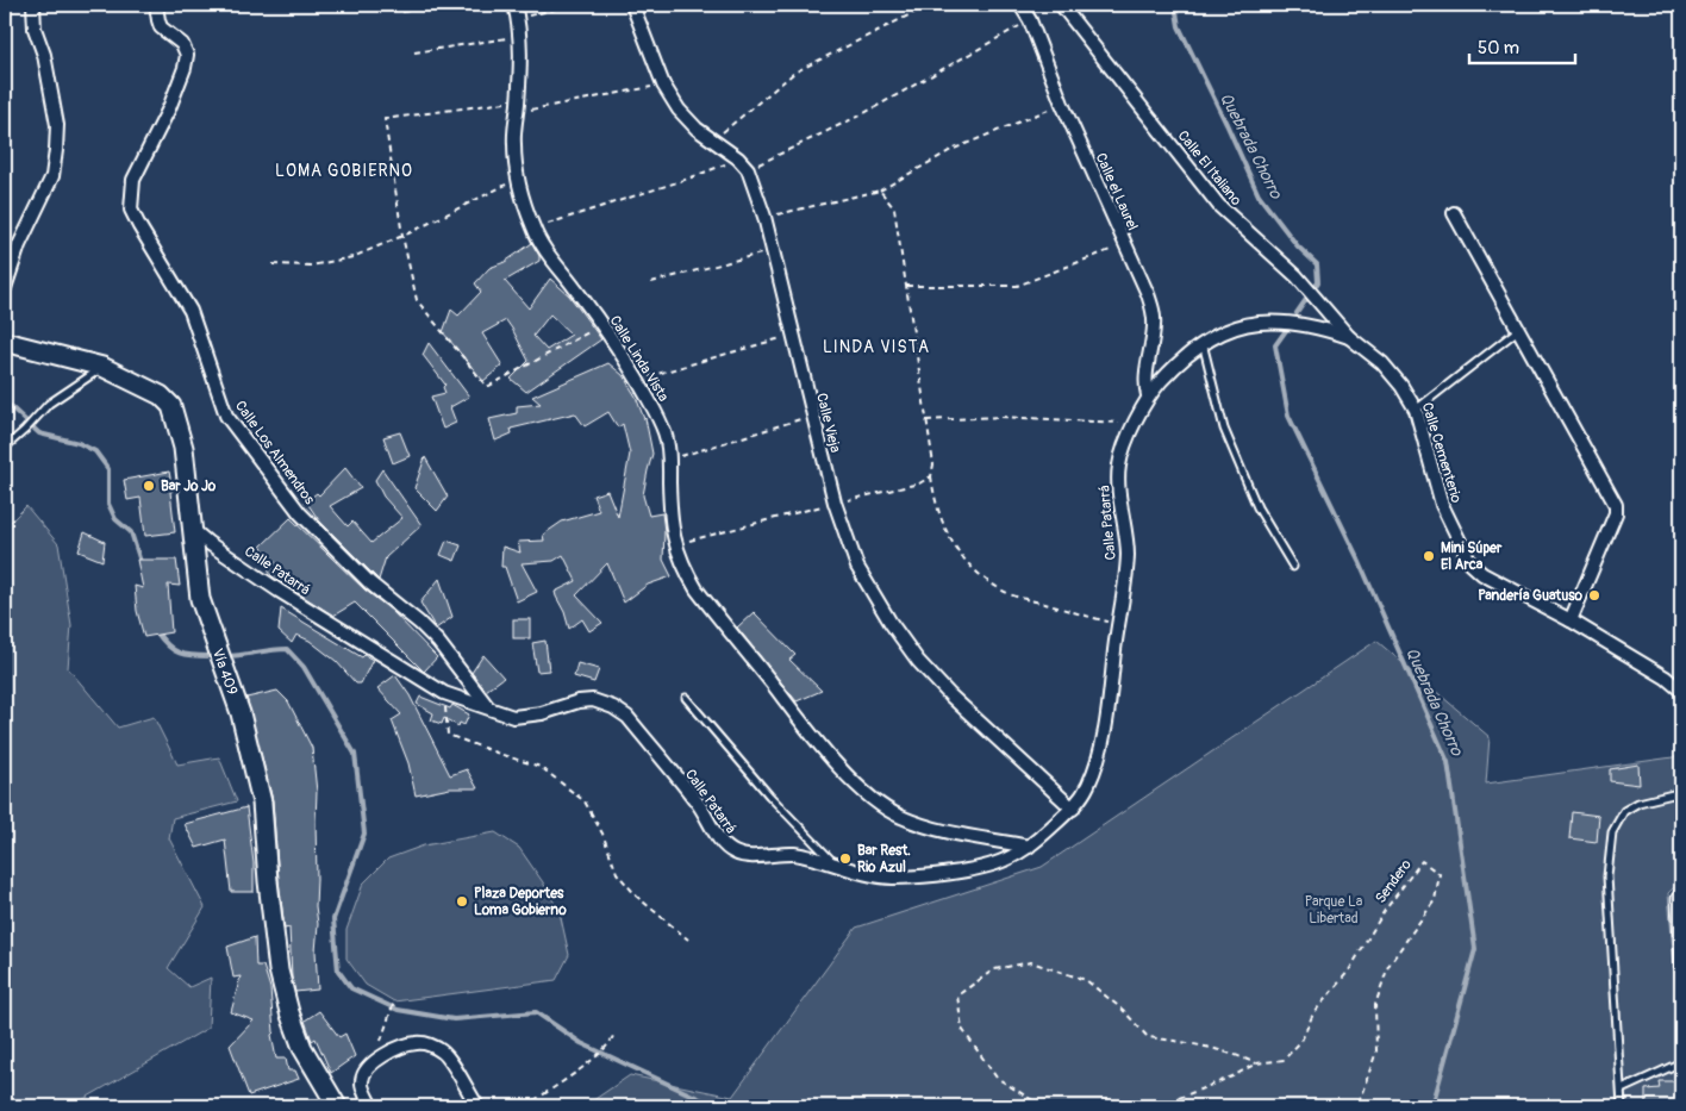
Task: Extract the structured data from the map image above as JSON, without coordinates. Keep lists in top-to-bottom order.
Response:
{
  "streets": {
    "street": [
      "Calle El Italiano",
      "Calle el Laurel",
      "Calle Linda Vista",
      "Calle Vieja",
      "Calle Los Almendros",
      "Calle Cementerio",
      "Calle Patarrá",
      "Vía 409"
    ],
    "path": ["Sendero"]
  },
  "crossings": [
    ["Calle El Italiano", "Calle Cementerio"],
    ["Calle El Italiano", "Calle Patarrá"],
    ["Calle el Laurel", "Calle Patarrá"],
    ["Calle Linda Vista", "Calle Patarrá"],
    ["Calle Vieja", "Calle Patarrá"],
    ["Calle Los Almendros", "Calle Patarrá"],
    ["Calle Cementerio", "Calle Patarrá"],
    ["Calle Patarrá", "Vía 409"]
  ],
  "districts": ["LOMA GOBIERNO", "LINDA VISTA"],
  "water": ["Quebrada Chorro"],
  "parks": ["Parque La Libertad"],
  "places": [
    "Bar Jo Jo",
    "Mini Súper El Arca",
    "Pandería Guatuso",
    "Bar Rest. Rio Azul",
    "Plaza Deportes Loma Gobierno"
  ],
  "scale_bar": "50 m"
}
